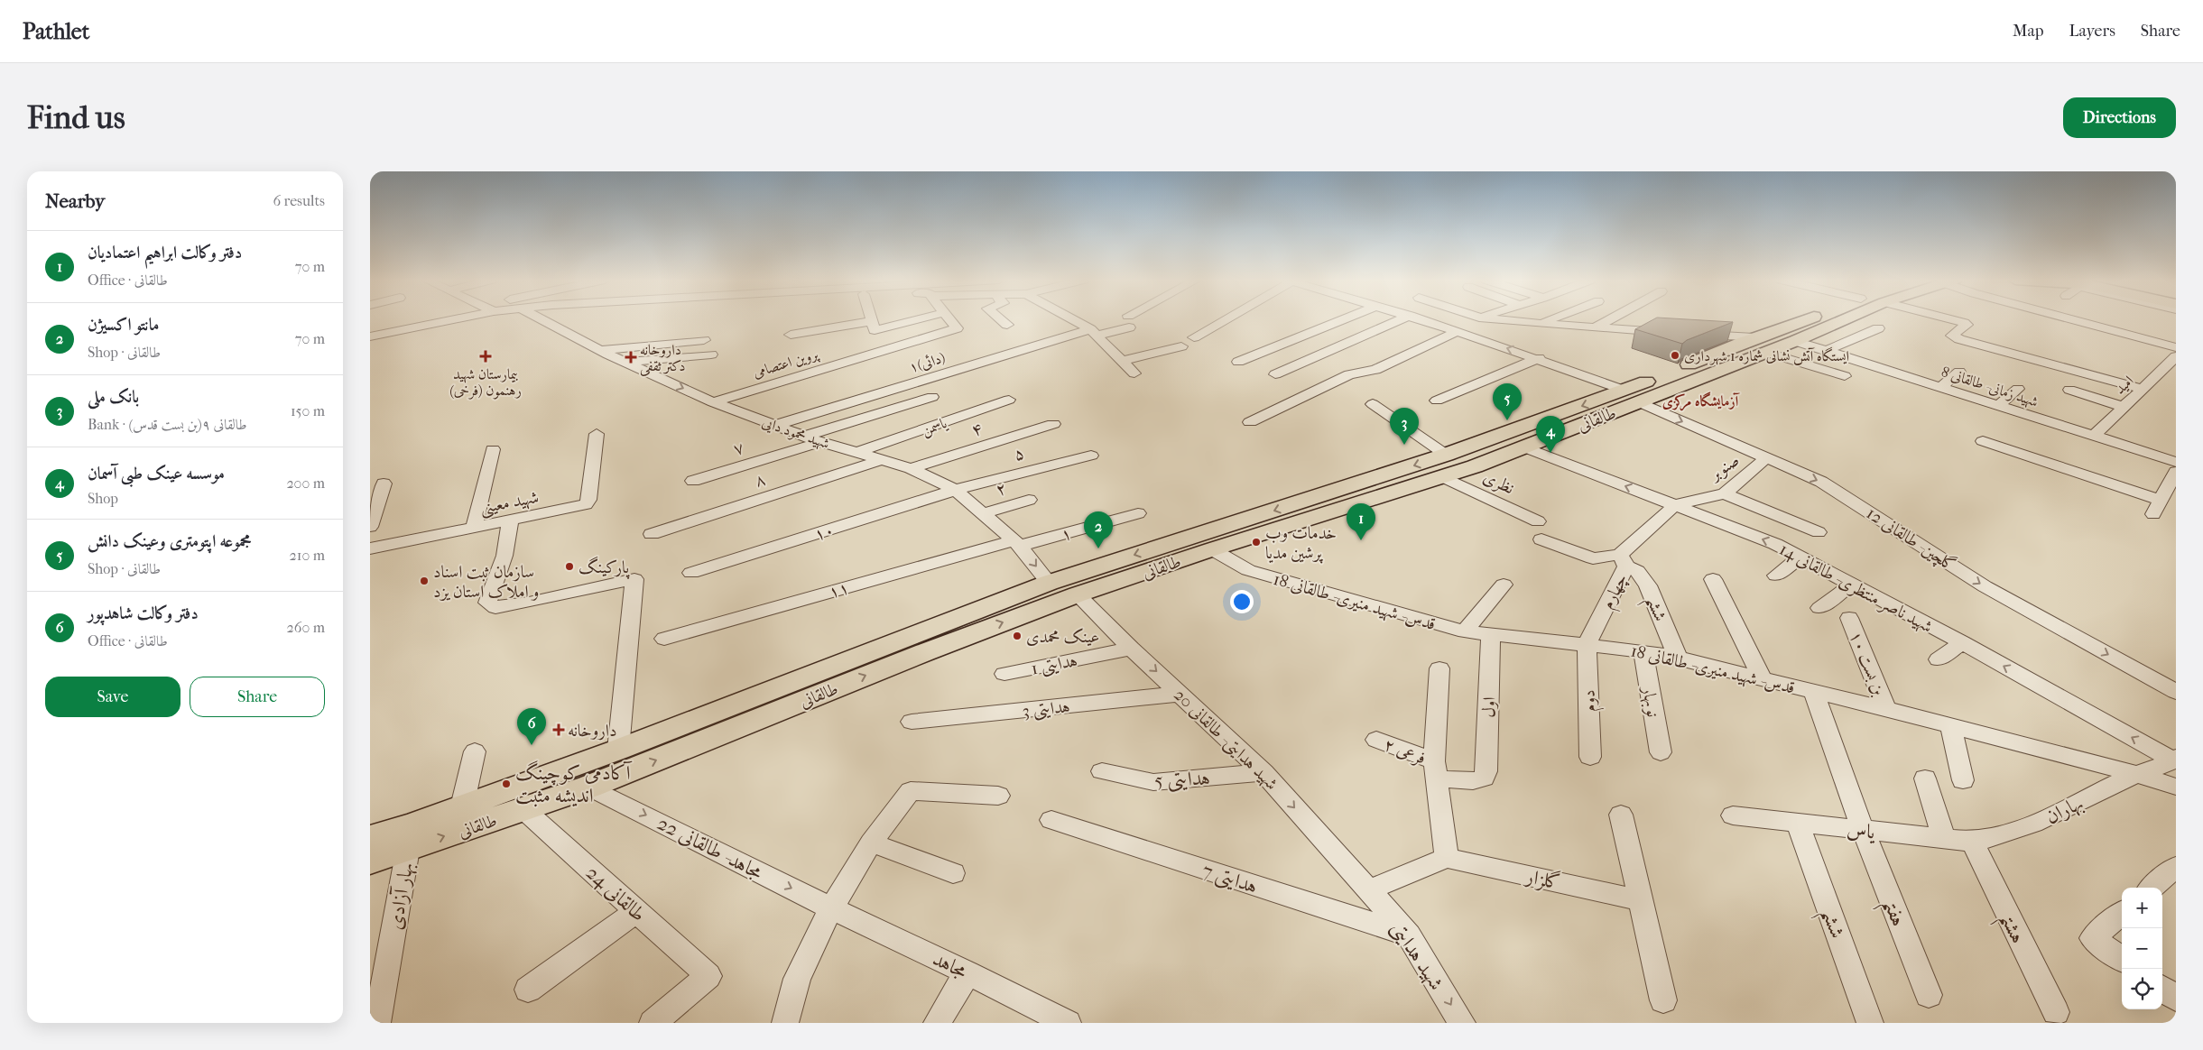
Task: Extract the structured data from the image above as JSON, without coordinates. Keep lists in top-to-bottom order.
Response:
{
  "streets": {
    "main road": ["طالقانی"],
    "street": [
      "۱(دائی)",
      "پروین اعتصامی",
      "امید",
      "شهید زمانی- طالقانی 8",
      "یاسمن",
      "۴",
      "شهید محمود دایی",
      "۷",
      "۵",
      "صنوبر",
      "۸",
      "نظری",
      "۲",
      "شهید معینی",
      "۱۰",
      "۱",
      "گلچین- طالقانی 12",
      "شهید ناصر منتظری- طالقانی 14",
      "۱۱",
      "چهارم",
      "قدس- شهید منیری- طالقانی 18",
      "ششم",
      "بن بست ۱۰",
      "هدایتی 1",
      "دوم",
      "نوبهار",
      "اول",
      "هدایتی 3",
      "شهید هدایتی- طالقانی 20",
      "فرعی ۲",
      "هدایتی 5",
      "بهاران",
      "یاس",
      "مجاهد- طالقانی 22",
      "هدایتی 7",
      "گلزار",
      "طالقانی 24",
      "بهار آزادی",
      "هفتم",
      "هشتم",
      "شهید هدایتی",
      "مجاهد"
    ]
  },
  "crossings": [
    ["۱(دائی)", "شهید محمود دایی"],
    ["پروین اعتصامی", "شهید محمود دایی"],
    ["امید", "شهید زمانی- طالقانی 8"],
    ["شهید زمانی- طالقانی 8", "طالقانی"],
    ["طالقانی", "شهید محمود دایی"],
    ["طالقانی", "نظری"],
    ["طالقانی", "گلچین- طالقانی 12"],
    ["طالقانی", "شهید ناصر منتظری- طالقانی 14"],
    ["طالقانی", "قدس- شهید منیری- طالقانی 18"],
    ["طالقانی", "شهید هدایتی- طالقانی 20"],
    ["طالقانی", "مجاهد- طالقانی 22"],
    ["طالقانی", "طالقانی 24"],
    ["طالقانی", "بهار آزادی"],
    ["یاسمن", "شهید محمود دایی"],
    ["۴", "شهید محمود دایی"],
    ["شهید محمود دایی", "۷"],
    ["شهید محمود دایی", "۵"],
    ["شهید محمود دایی", "۸"],
    ["شهید محمود دایی", "۲"],
    ["شهید محمود دایی", "۱۰"],
    ["شهید محمود دایی", "۱"],
    ["شهید محمود دایی", "۱۱"],
    ["۵", "۱۰"],
    ["صنوبر", "گلچین- طالقانی 12"],
    ["صنوبر", "شهید ناصر منتظری- طالقانی 14"],
    ["صنوبر", "چهارم"],
    ["۱", "۱۱"],
    ["شهید ناصر منتظری- طالقانی 14", "چهارم"],
    ["شهید ناصر منتظری- طالقانی 14", "بهاران"],
    ["چهارم", "قدس- شهید منیری- طالقانی 18"],
    ["چهارم", "ششم"],
    ["چهارم", "دوم"],
    ["قدس- شهید منیری- طالقانی 18", "ششم"],
    ["قدس- شهید منیری- طالقانی 18", "بن بست ۱۰"],
    ["قدس- شهید منیری- طالقانی 18", "دوم"],
    ["قدس- شهید منیری- طالقانی 18", "نوبهار"],
    ["قدس- شهید منیری- طالقانی 18", "اول"],
    ["قدس- شهید منیری- طالقانی 18", "بهاران"],
    ["قدس- شهید منیری- طالقانی 18", "هفتم"],
    ["ششم", "یاس"],
    ["هدایتی 1", "شهید هدایتی- طالقانی 20"],
    ["اول", "فرعی ۲"],
    ["هدایتی 3", "شهید هدایتی- طالقانی 20"],
    ["شهید هدایتی- طالقانی 20", "هدایتی 5"],
    ["شهید هدایتی- طالقانی 20", "شهید هدایتی"],
    ["بهاران", "یاس"],
    ["بهاران", "هشتم"],
    ["یاس", "هفتم"],
    ["یاس", "هشتم"],
    ["مجاهد- طالقانی 22", "مجاهد"],
    ["هدایتی 7", "شهید هدایتی"]
  ],
  "one_way": ["شهید هدایتی- طالقانی 20", "مجاهد- طالقانی 22", "شهید هدایتی"],
  "districts": ["آزمایشگاه مرکزی"],
  "places": {
    "other": [
      "ایستگاه آتش نشانی شماره 1 شهرداری",
      "خدمات وب پرشین مدیا",
      "پارکینگ",
      "سازمان ثبت اسناد و املاک استان یزد",
      "عینک محمدی",
      "آکادمی کوچینگ اندیشه مثبت"
    ],
    "health": ["بیمارستان شهید رهنمون (فرخی)", "داروخانه دکتر ثقفی", "داروخانه"]
  },
  "page": {
    "header": "Pathlet",
    "nav": ["Map", "Layers", "Share"],
    "buttons": [
      "Directions",
      ["Save", "Share"]
    ],
    "title": "Find us",
    "heading": ["Nearby", "6 results"],
    "list": [
      {
        "mark": "1",
        "name": "دفتر وکالت ابراهیم اعتمادیان",
        "note": "Office · طالقانی",
        "value": "70 m"
      },
      {
        "mark": "2",
        "name": "مانتو اكسيژن",
        "note": "Shop · طالقانی",
        "value": "70 m"
      },
      {
        "mark": "3",
        "name": "بانک ملی",
        "note": "Bank · طالقانی ۹(بن بست قدس)",
        "value": "150 m"
      },
      {
        "mark": "4",
        "name": "موسسه عینک طبی آسمان",
        "note": "Shop",
        "value": "200 m"
      },
      {
        "mark": "5",
        "name": "مجموعه اپتومتری وعینک دانش",
        "note": "Shop · طالقانی",
        "value": "210 m"
      },
      {
        "mark": "6",
        "name": "دفتر وکالت شاهدپور",
        "note": "Office · طالقانی",
        "value": "260 m"
      }
    ],
    "pins": [
      "5",
      "3",
      "4",
      "1",
      "2",
      "6"
    ],
    "map_buttons": ["+", "−"]
  }
}
